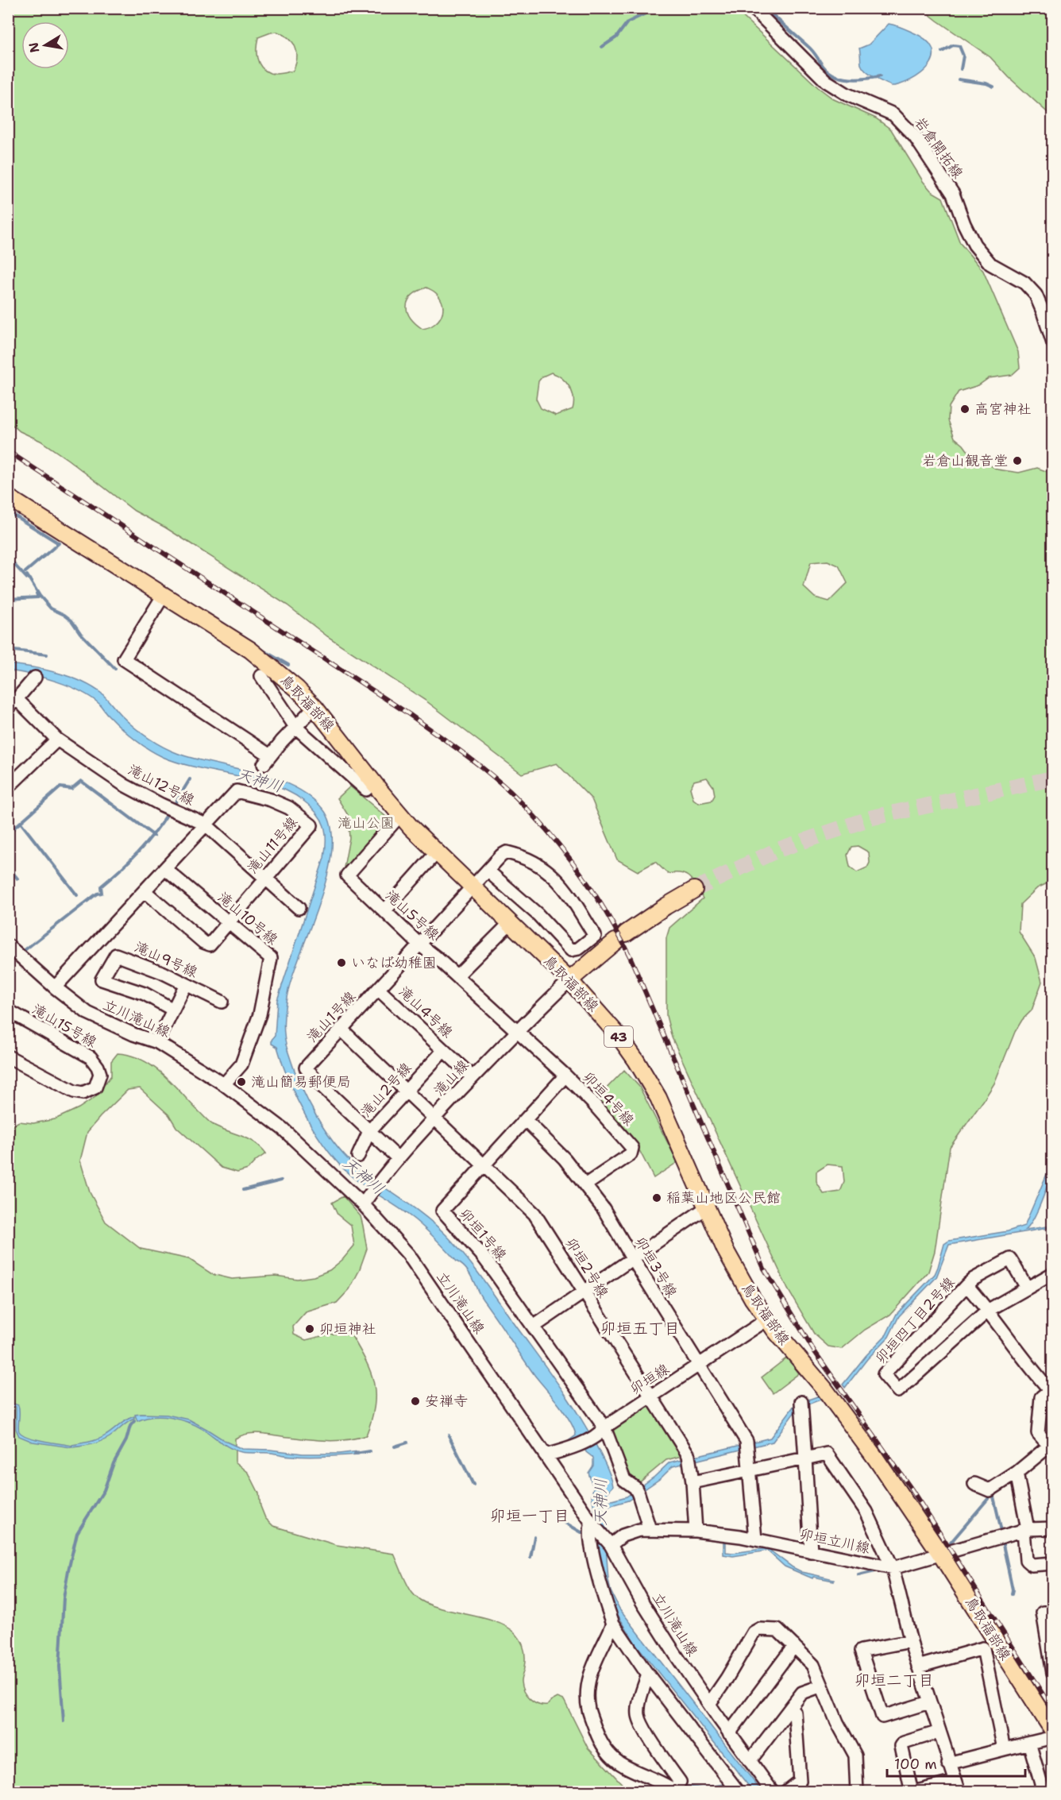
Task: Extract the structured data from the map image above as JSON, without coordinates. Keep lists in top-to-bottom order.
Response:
{
  "streets": {
    "main road": ["鳥取福部線", "43"],
    "street": [
      "岩倉開拓線",
      "滝山12号線",
      "滝山11号線",
      "滝山5号線",
      "滝山10号線",
      "滝山9号線",
      "滝山4号線",
      "滝山1号線",
      "立川滝山線",
      "滝山15号線",
      "滝山線",
      "滝山2号線",
      "卯垣4号線",
      "卯垣1号線",
      "卯垣3号線",
      "卯垣2号線",
      "卯垣四丁目2号線",
      "卯垣線",
      "卯垣立川線"
    ]
  },
  "crossings": [
    ["鳥取福部線", "滝山5号線"],
    ["鳥取福部線", "滝山1号線"],
    ["鳥取福部線", "滝山線"],
    ["鳥取福部線", "卯垣線"],
    ["鳥取福部線", "卯垣立川線"],
    ["滝山12号線", "滝山11号線"],
    ["滝山11号線", "滝山10号線"],
    ["滝山11号線", "立川滝山線"],
    ["滝山5号線", "滝山1号線"],
    ["滝山5号線", "滝山線"],
    ["滝山5号線", "卯垣4号線"],
    ["滝山10号線", "立川滝山線"],
    ["滝山4号線", "滝山1号線"],
    ["滝山4号線", "滝山線"],
    ["滝山4号線", "滝山2号線"],
    ["滝山1号線", "滝山線"],
    ["滝山1号線", "滝山2号線"],
    ["滝山1号線", "卯垣2号線"],
    ["立川滝山線", "滝山線"],
    ["立川滝山線", "卯垣線"],
    ["立川滝山線", "卯垣立川線"],
    ["滝山線", "卯垣4号線"],
    ["滝山線", "卯垣2号線"],
    ["滝山2号線", "卯垣2号線"],
    ["卯垣4号線", "卯垣1号線"],
    ["卯垣4号線", "卯垣3号線"],
    ["卯垣1号線", "卯垣3号線"],
    ["卯垣1号線", "卯垣2号線"],
    ["卯垣1号線", "卯垣線"],
    ["卯垣1号線", "卯垣立川線"],
    ["卯垣3号線", "卯垣線"],
    ["卯垣2号線", "卯垣線"]
  ],
  "districts": ["卯垣五丁目", "卯垣一丁目", "卯垣二丁目"],
  "water": ["天神川"],
  "parks": ["滝山公園"],
  "places": [
    "高宮神社",
    "岩倉山観音堂",
    "いなば幼稚園",
    "滝山簡易郵便局",
    "稲葉山地区公民館",
    "卯垣神社",
    "安禅寺"
  ],
  "scale_bar": "100 m",
  "north": "left"
}
